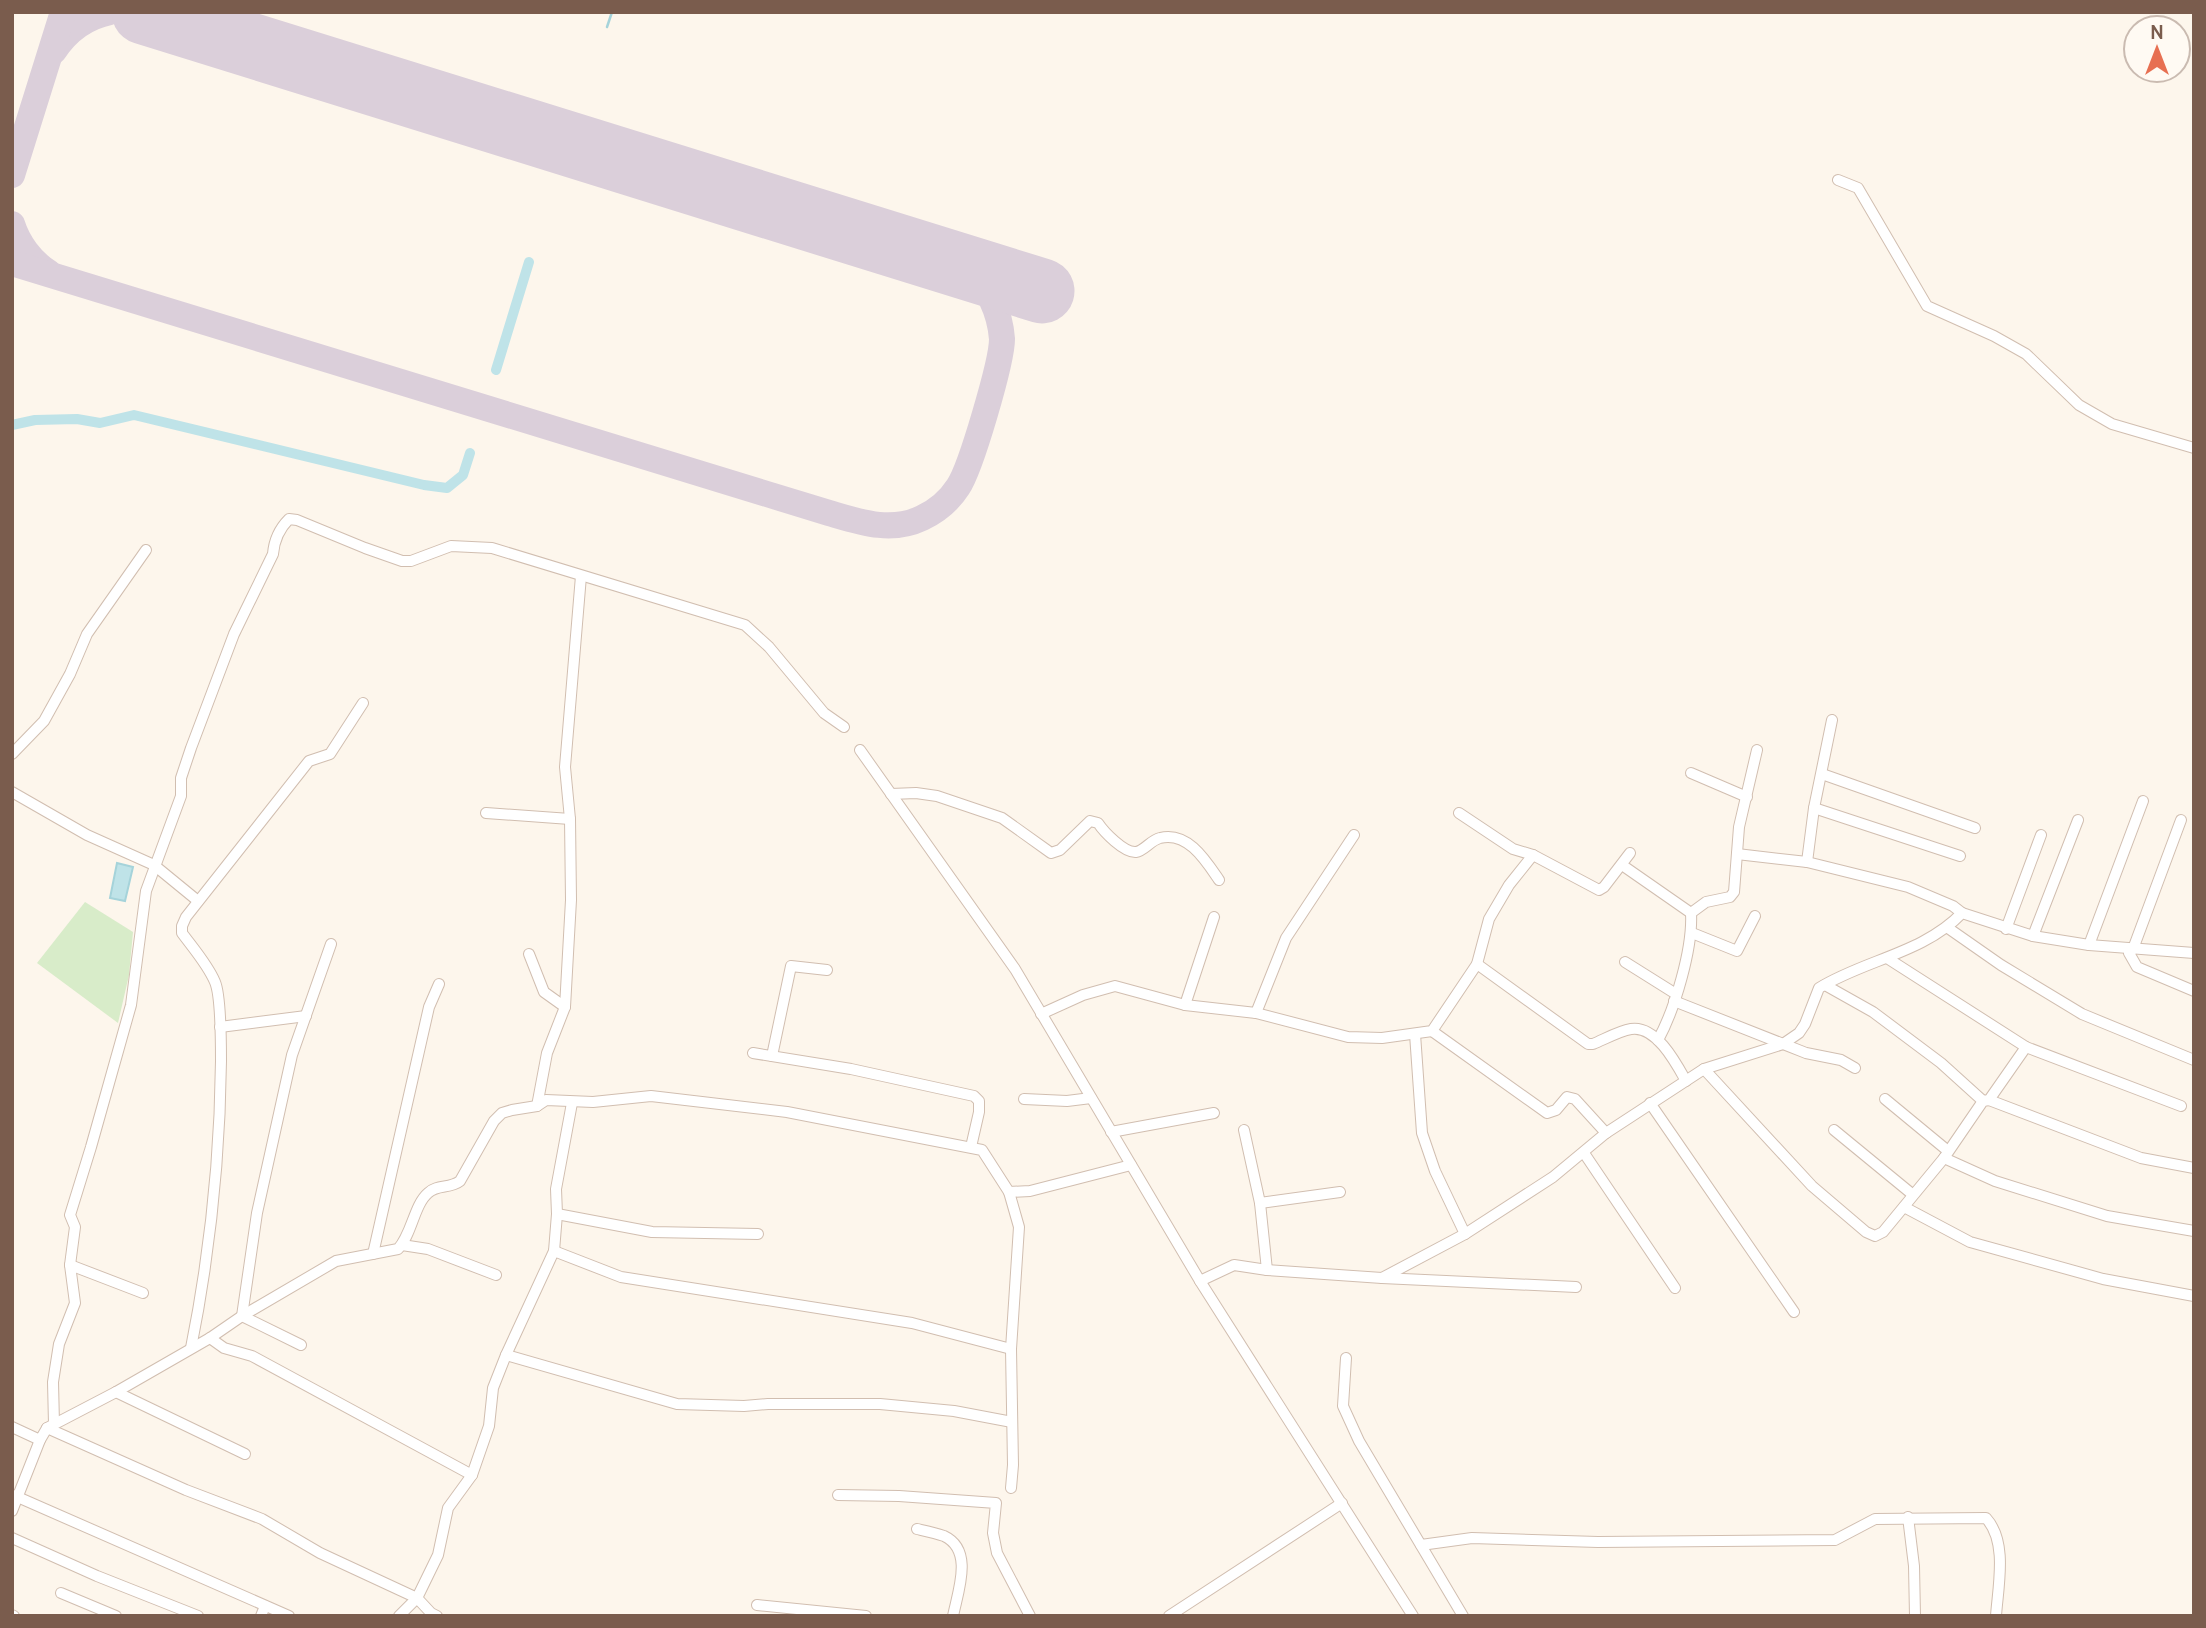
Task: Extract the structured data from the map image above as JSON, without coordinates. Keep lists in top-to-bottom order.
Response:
{
  "north": "top"
}
